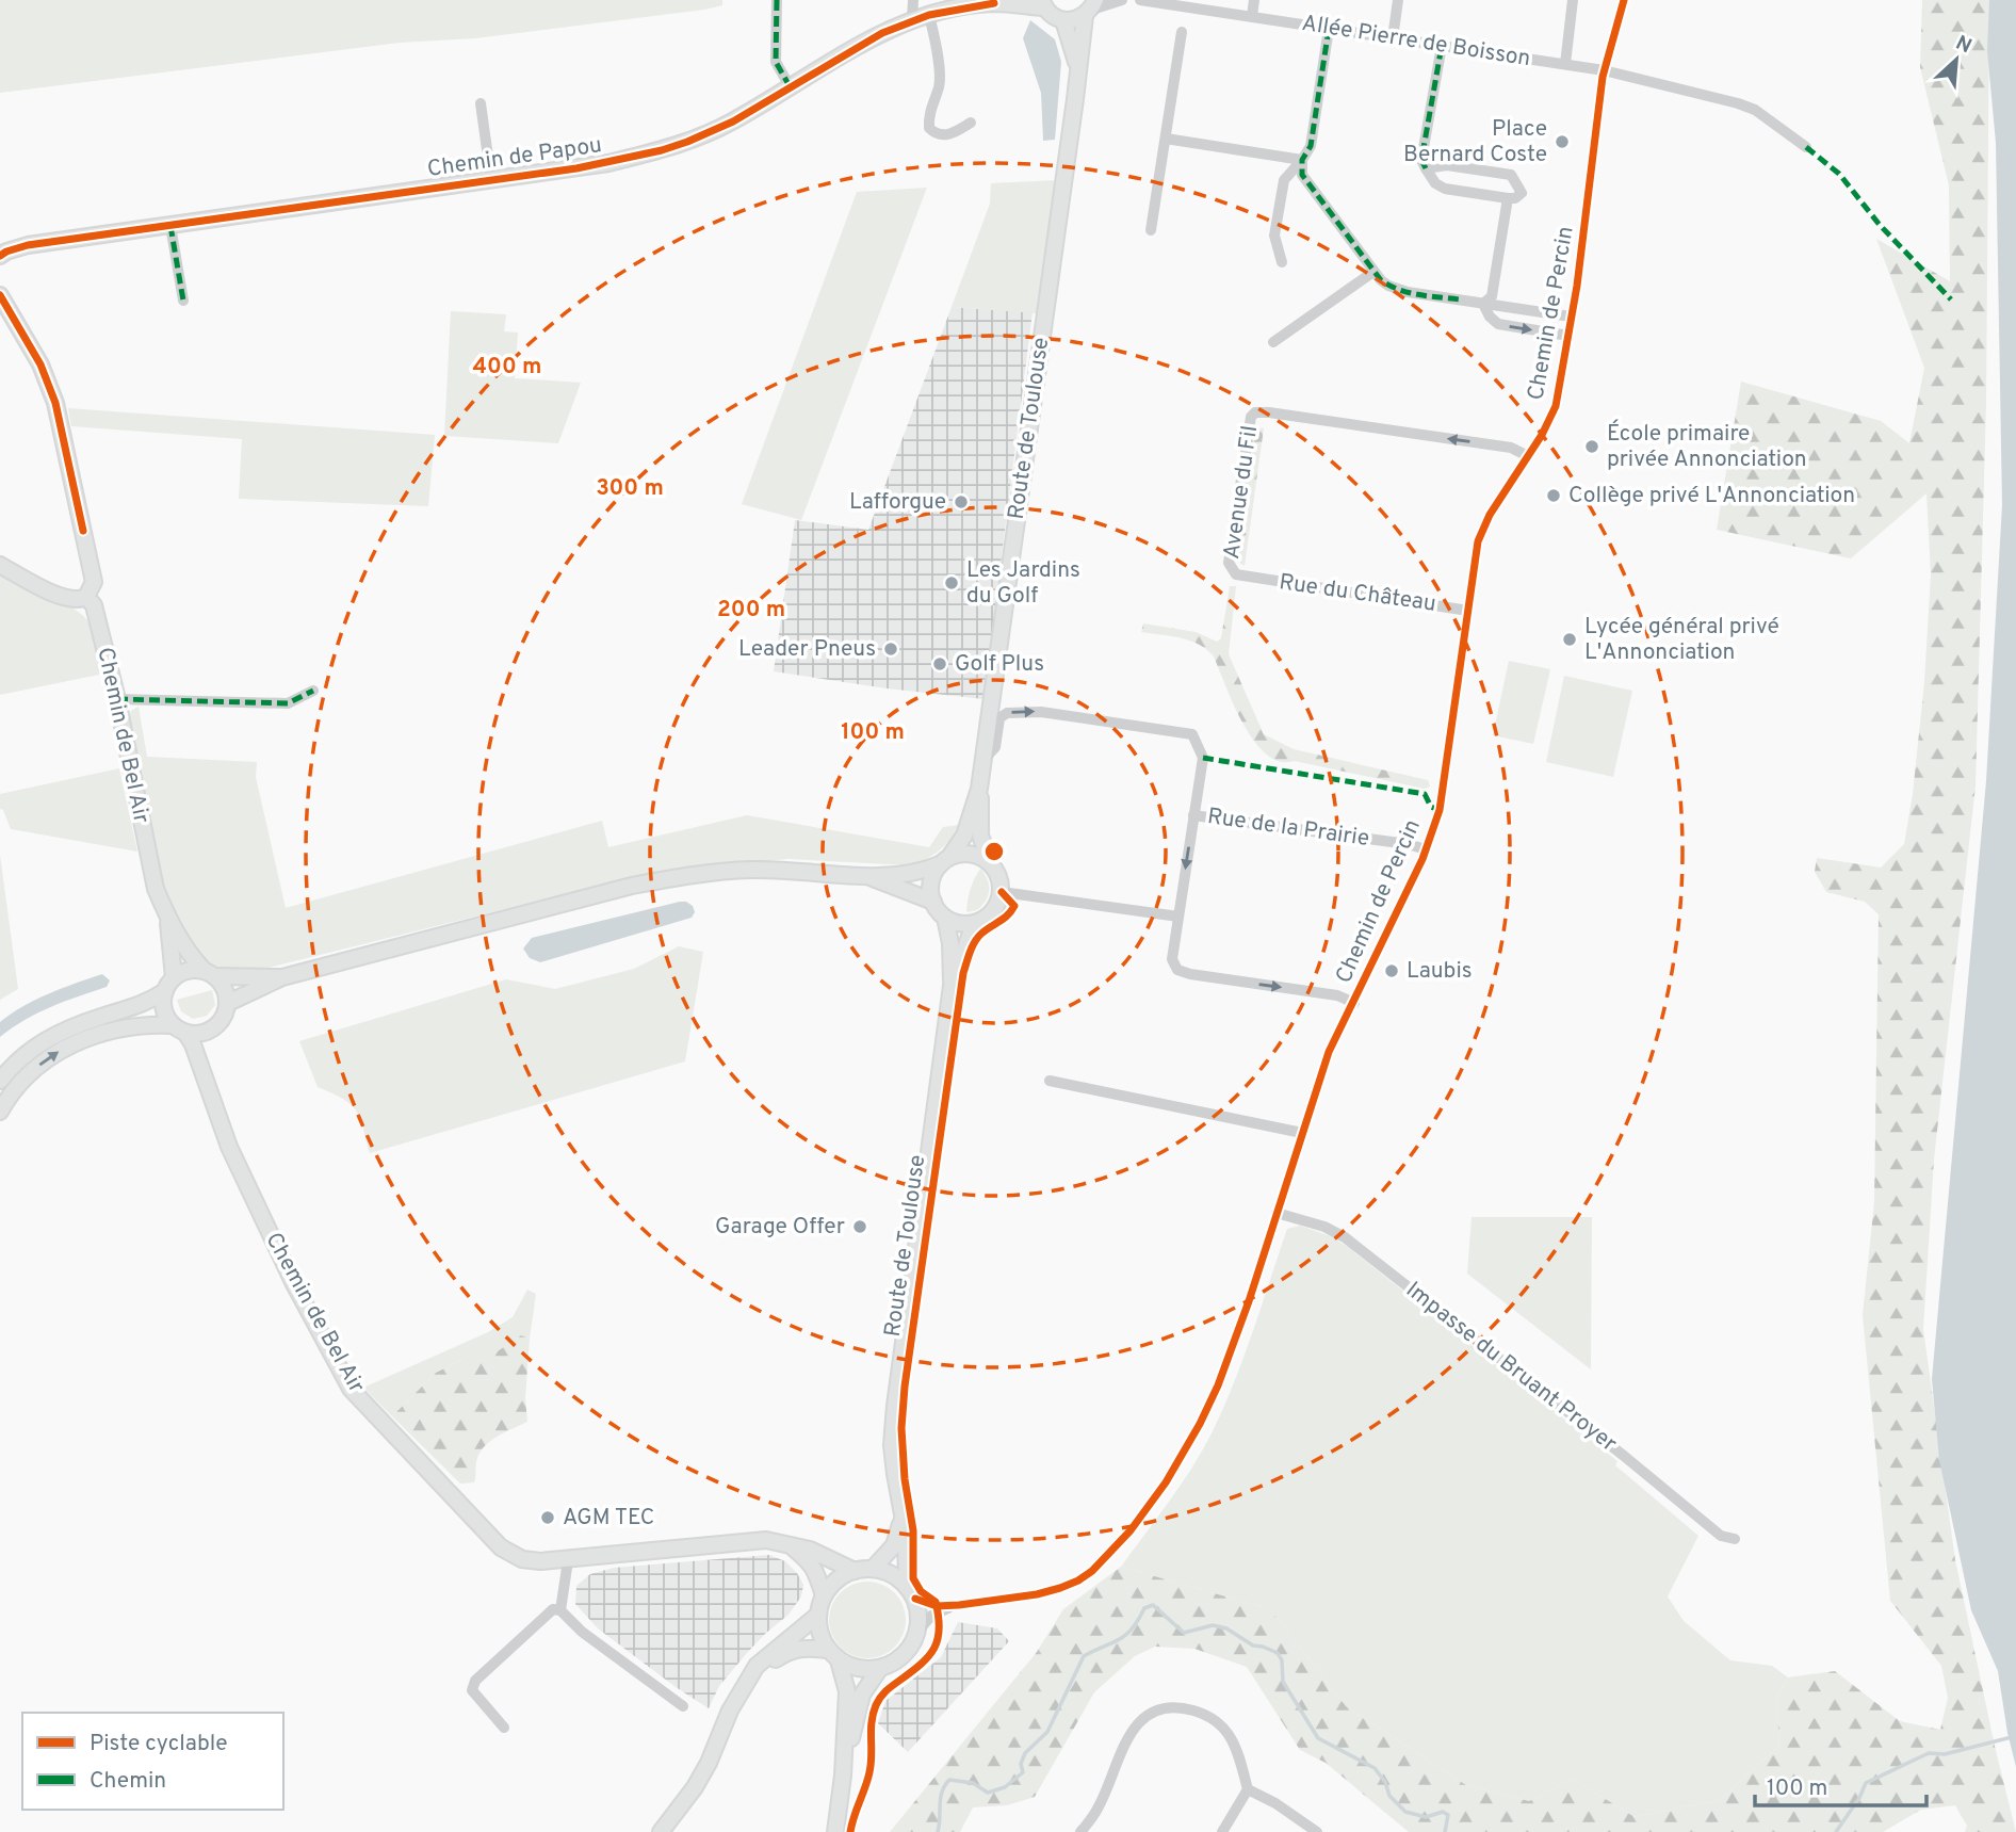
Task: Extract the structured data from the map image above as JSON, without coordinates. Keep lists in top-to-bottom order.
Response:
{
  "streets": {
    "main road": ["Chemin de Papou", "Route de Toulouse", "Chemin de Bel Air"],
    "street": [
      "Allée Pierre de Boisson",
      "Chemin de Percin",
      "Avenue du Fil",
      "Rue du Château",
      "Rue de la Prairie",
      "Impasse du Bruant Proyer"
    ]
  },
  "crossings": [
    ["Allée Pierre de Boisson", "Chemin de Percin"],
    ["Chemin de Percin", "Route de Toulouse"],
    ["Chemin de Percin", "Avenue du Fil"],
    ["Chemin de Percin", "Rue du Château"],
    ["Chemin de Percin", "Chemin de Bel Air"],
    ["Chemin de Percin", "Rue de la Prairie"],
    ["Chemin de Percin", "Impasse du Bruant Proyer"],
    ["Route de Toulouse", "Chemin de Bel Air"],
    ["Avenue du Fil", "Rue du Château"]
  ],
  "places": [
    "Place Bernard Coste",
    "École primaire privée Annonciation",
    "Collège privé L'Annonciation",
    "Lafforgue",
    "Les Jardins du Golf",
    "Lycée général privé L'Annonciation",
    "Leader Pneus",
    "Golf Plus",
    "Laubis",
    "Garage Offer",
    "AGM TEC"
  ],
  "legend": ["Piste cyclable", "Chemin"],
  "scale_bar": "100 m",
  "north": "top right",
  "rings": [
    "400 m",
    "300 m",
    "200 m",
    "100 m"
  ]
}
